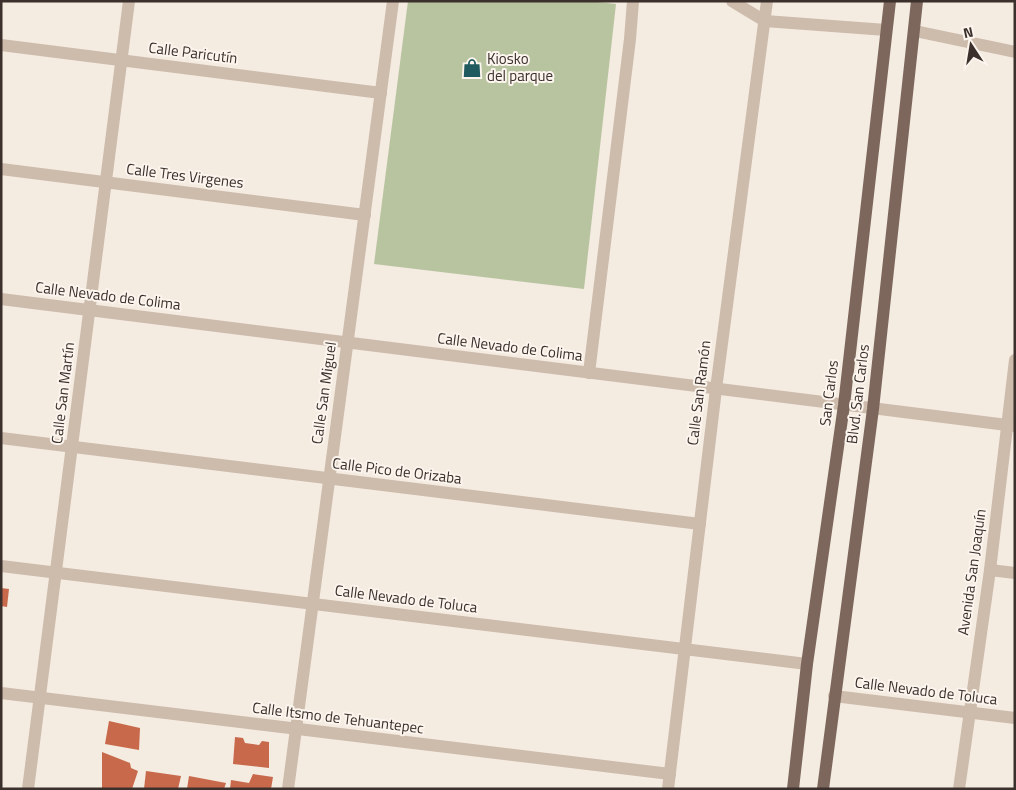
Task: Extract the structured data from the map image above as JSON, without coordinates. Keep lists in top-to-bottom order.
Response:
{
  "streets": {
    "main road": ["San Carlos", "Blvd. San Carlos"],
    "street": [
      "Calle Paricutín",
      "Calle Tres Virgenes",
      "Calle Nevado de Colima",
      "Calle San Martín",
      "Calle San Miguel",
      "Calle San Ramón",
      "Calle Pico de Orizaba",
      "Avenida San Joaquín",
      "Calle Nevado de Toluca",
      "Calle Itsmo de Tehuantepec"
    ]
  },
  "crossings": [
    ["Calle Paricutín", "Calle San Martín"],
    ["Calle Paricutín", "Calle San Miguel"],
    ["Calle Tres Virgenes", "Calle San Martín"],
    ["Calle Tres Virgenes", "Calle San Miguel"],
    ["Calle Nevado de Colima", "Calle San Martín"],
    ["Calle Nevado de Colima", "Calle San Miguel"],
    ["Calle Nevado de Colima", "Calle San Ramón"],
    ["Calle Nevado de Colima", "San Carlos"],
    ["Calle Nevado de Colima", "Blvd. San Carlos"],
    ["Calle Nevado de Colima", "Avenida San Joaquín"],
    ["Calle San Martín", "Calle Pico de Orizaba"],
    ["Calle San Martín", "Calle Nevado de Toluca"],
    ["Calle San Martín", "Calle Itsmo de Tehuantepec"],
    ["Calle San Miguel", "Calle Pico de Orizaba"],
    ["Calle San Miguel", "Calle Nevado de Toluca"],
    ["Calle San Miguel", "Calle Itsmo de Tehuantepec"],
    ["Calle San Ramón", "Calle Pico de Orizaba"],
    ["Calle San Ramón", "Calle Nevado de Toluca"],
    ["Calle San Ramón", "Calle Itsmo de Tehuantepec"],
    ["San Carlos", "Calle Nevado de Toluca"],
    ["Blvd. San Carlos", "Calle Nevado de Toluca"],
    ["Avenida San Joaquín", "Calle Nevado de Toluca"]
  ],
  "places": {
    "shop": ["Kiosko del parque"]
  },
  "north": "top"
}
